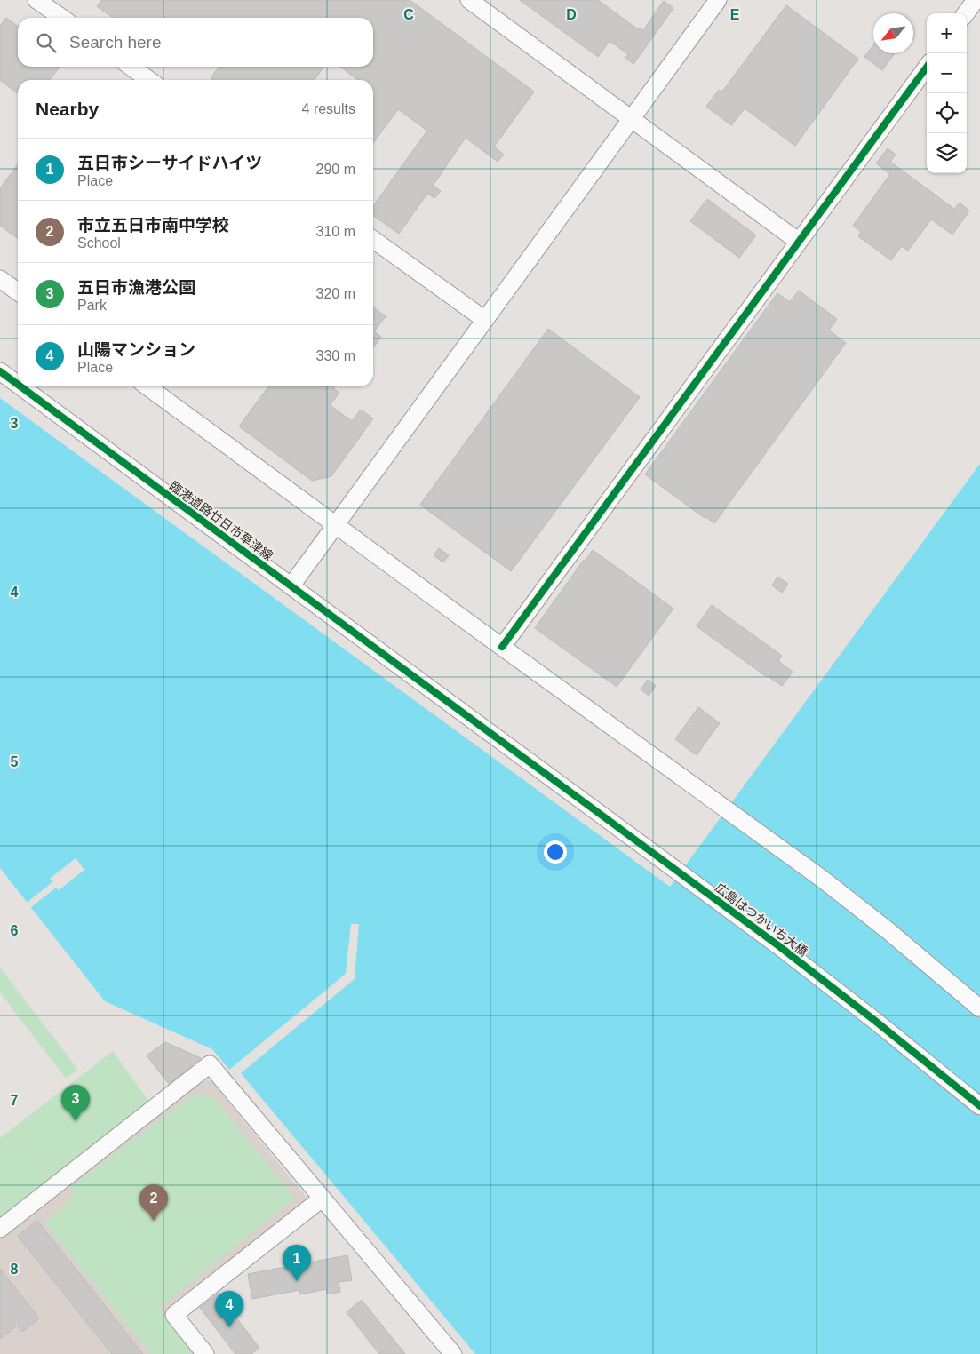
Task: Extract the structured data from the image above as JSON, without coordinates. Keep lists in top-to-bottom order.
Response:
{
  "streets": {
    "street": ["臨港道路廿日市草津線", "広島はつかいち大橋"]
  },
  "crossings": [
    ["臨港道路廿日市草津線", "広島はつかいち大橋"]
  ],
  "north": "bottom left",
  "page": {
    "map_buttons": ["+", "−"],
    "search": "Search here",
    "heading": ["Nearby", "4 results"],
    "list": [
      {
        "mark": "1",
        "name": "五日市シーサイドハイツ",
        "note": "Place",
        "value": "290 m"
      },
      {
        "mark": "2",
        "name": "市立五日市南中学校",
        "note": "School",
        "value": "310 m"
      },
      {
        "mark": "3",
        "name": "五日市漁港公園",
        "note": "Park",
        "value": "320 m"
      },
      {
        "mark": "4",
        "name": "山陽マンション",
        "note": "Place",
        "value": "330 m"
      }
    ],
    "pins": [
      "3",
      "2",
      "1",
      "4"
    ]
  },
  "grid": {
    "columns": ["C", "D", "E"],
    "rows": [
      "3",
      "4",
      "5",
      "6",
      "7",
      "8"
    ]
  }
}
